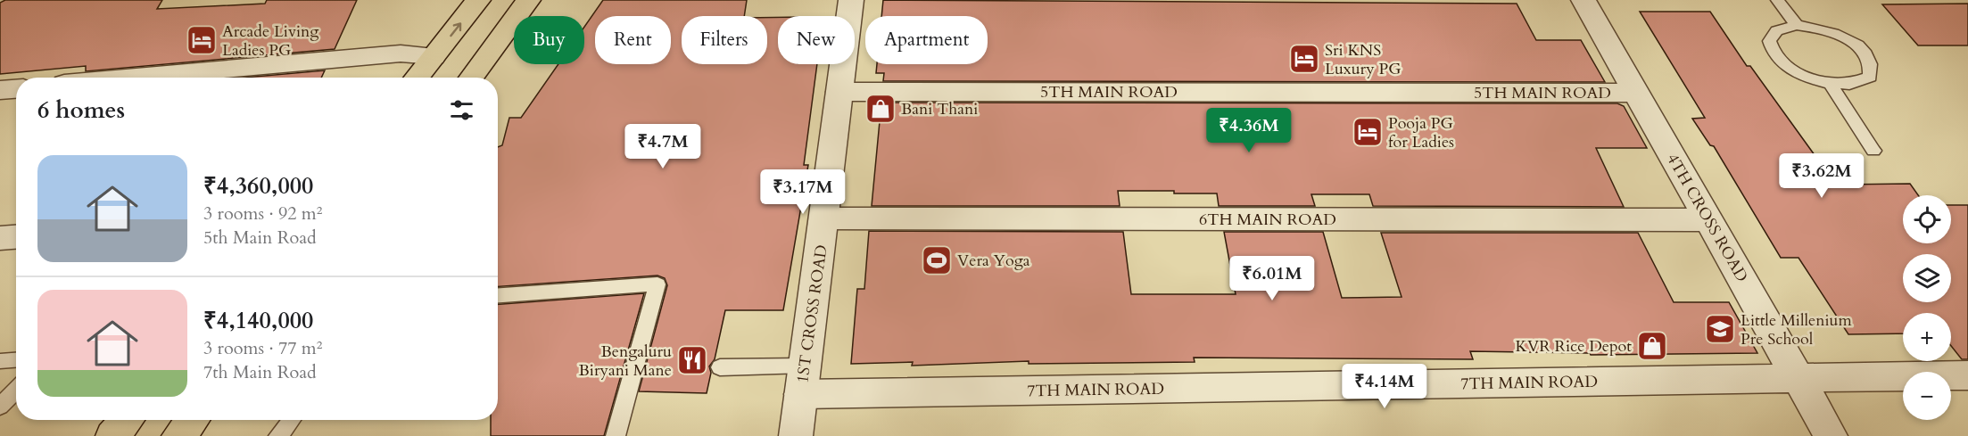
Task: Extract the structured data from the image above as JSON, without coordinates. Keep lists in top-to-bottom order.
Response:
{
  "streets": {
    "street": [
      "5TH MAIN ROAD",
      "4TH CROSS ROAD",
      "6TH MAIN ROAD",
      "1ST CROSS ROAD",
      "7TH MAIN ROAD"
    ]
  },
  "crossings": [
    ["5TH MAIN ROAD", "4TH CROSS ROAD"],
    ["5TH MAIN ROAD", "1ST CROSS ROAD"],
    ["4TH CROSS ROAD", "6TH MAIN ROAD"],
    ["4TH CROSS ROAD", "7TH MAIN ROAD"],
    ["6TH MAIN ROAD", "1ST CROSS ROAD"],
    ["1ST CROSS ROAD", "7TH MAIN ROAD"]
  ],
  "places": {
    "hotel": ["Arcade Living Ladies PG", "Sri KNS Luxury PG", "Pooja PG for Ladies"],
    "shop": ["Bani Thani", "KVR Rice Depot"],
    "sports": ["Vera Yoga"],
    "school or university": ["Little Millenium Pre School"],
    "restaurant": ["Bengaluru Biryani Mane"]
  },
  "page": {
    "chip": [
      "Buy",
      "Rent",
      "Filters",
      "New",
      "Apartment"
    ],
    "heading": "6 homes",
    "price": [
      "₹4.36M",
      "₹4.7M",
      "₹3.62M",
      "₹3.17M",
      "₹6.01M",
      "₹4.14M"
    ],
    "list": [
      {
        "name": "₹4,360,000",
        "note": "3 rooms · 92 m² · 5th Main Road"
      },
      {
        "name": "₹4,140,000",
        "note": "3 rooms · 77 m² · 7th Main Road"
      }
    ],
    "map_buttons": ["+", "−"]
  }
}
